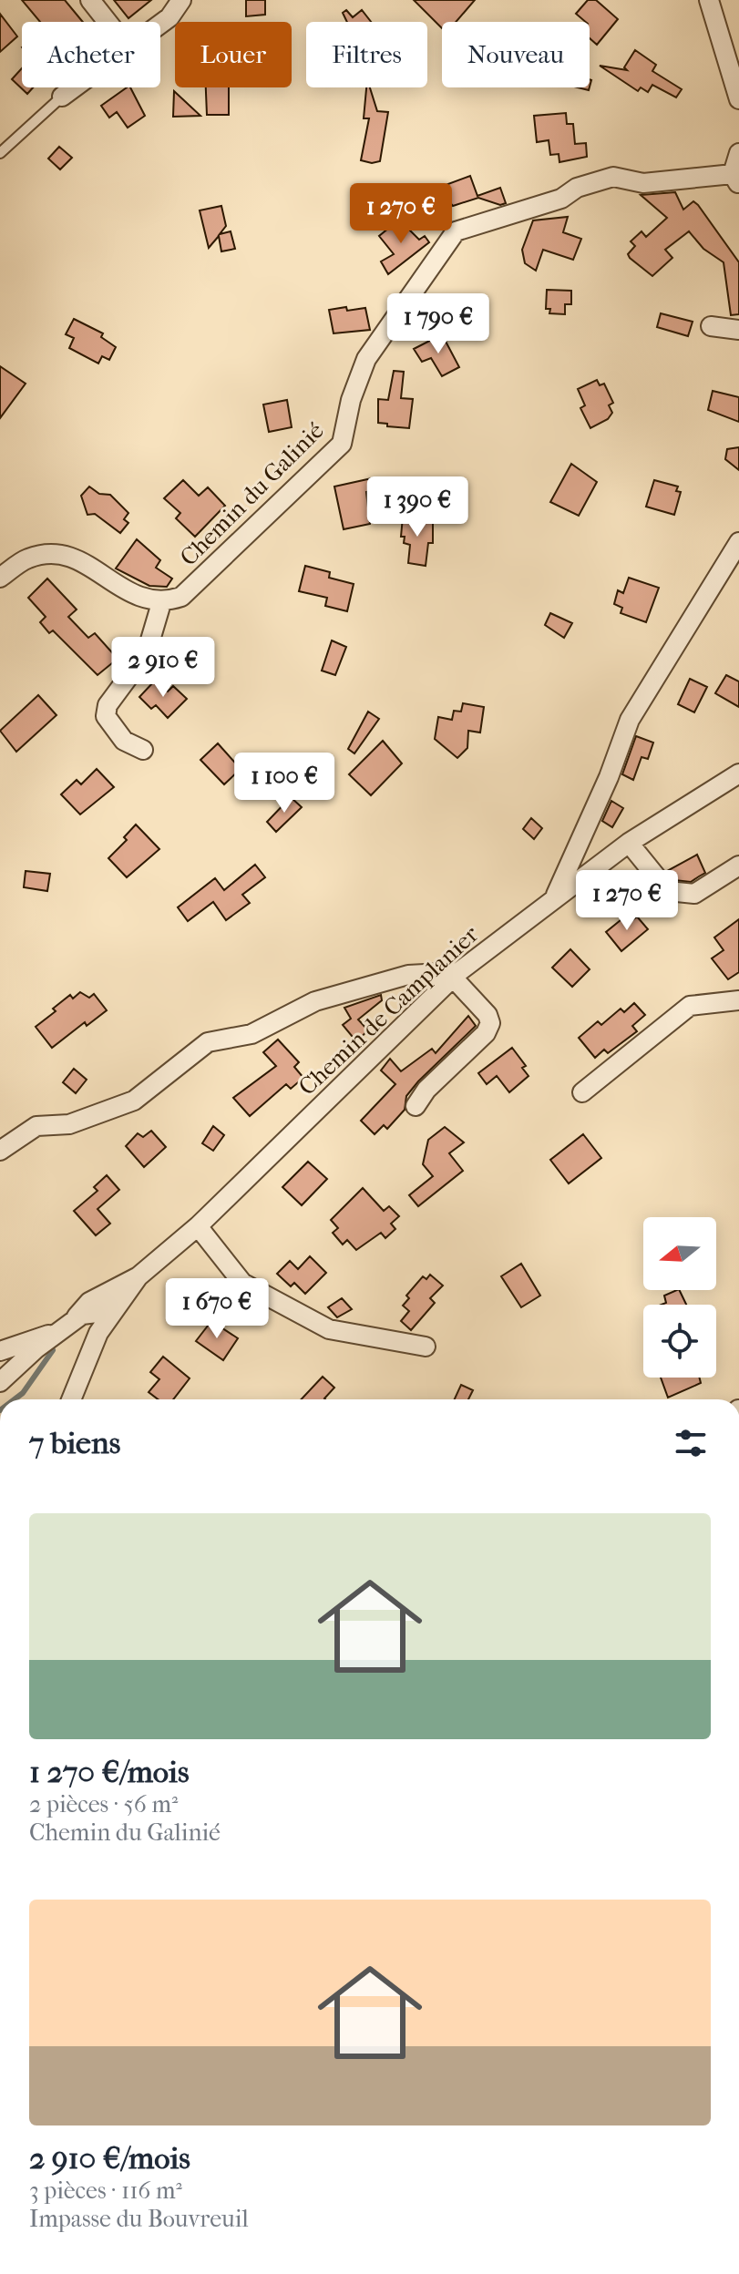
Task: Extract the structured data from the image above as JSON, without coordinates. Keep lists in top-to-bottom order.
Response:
{
  "streets": {
    "street": ["Chemin du Galinié", "Chemin de Camplanier"]
  },
  "north": "left",
  "page": {
    "chip": [
      "Acheter",
      "Louer",
      "Filtres",
      "Nouveau"
    ],
    "price": [
      "1 270 €",
      "1 790 €",
      "1 390 €",
      "2 910 €",
      "1 100 €",
      "1 270 €",
      "1 670 €"
    ],
    "heading": "7 biens",
    "list": [
      {
        "name": "1 270 €/mois",
        "note": "2 pièces · 56 m² · Chemin du Galinié"
      },
      {
        "name": "2 910 €/mois",
        "note": "3 pièces · 116 m² · Impasse du Bouvreuil"
      }
    ]
  }
}
